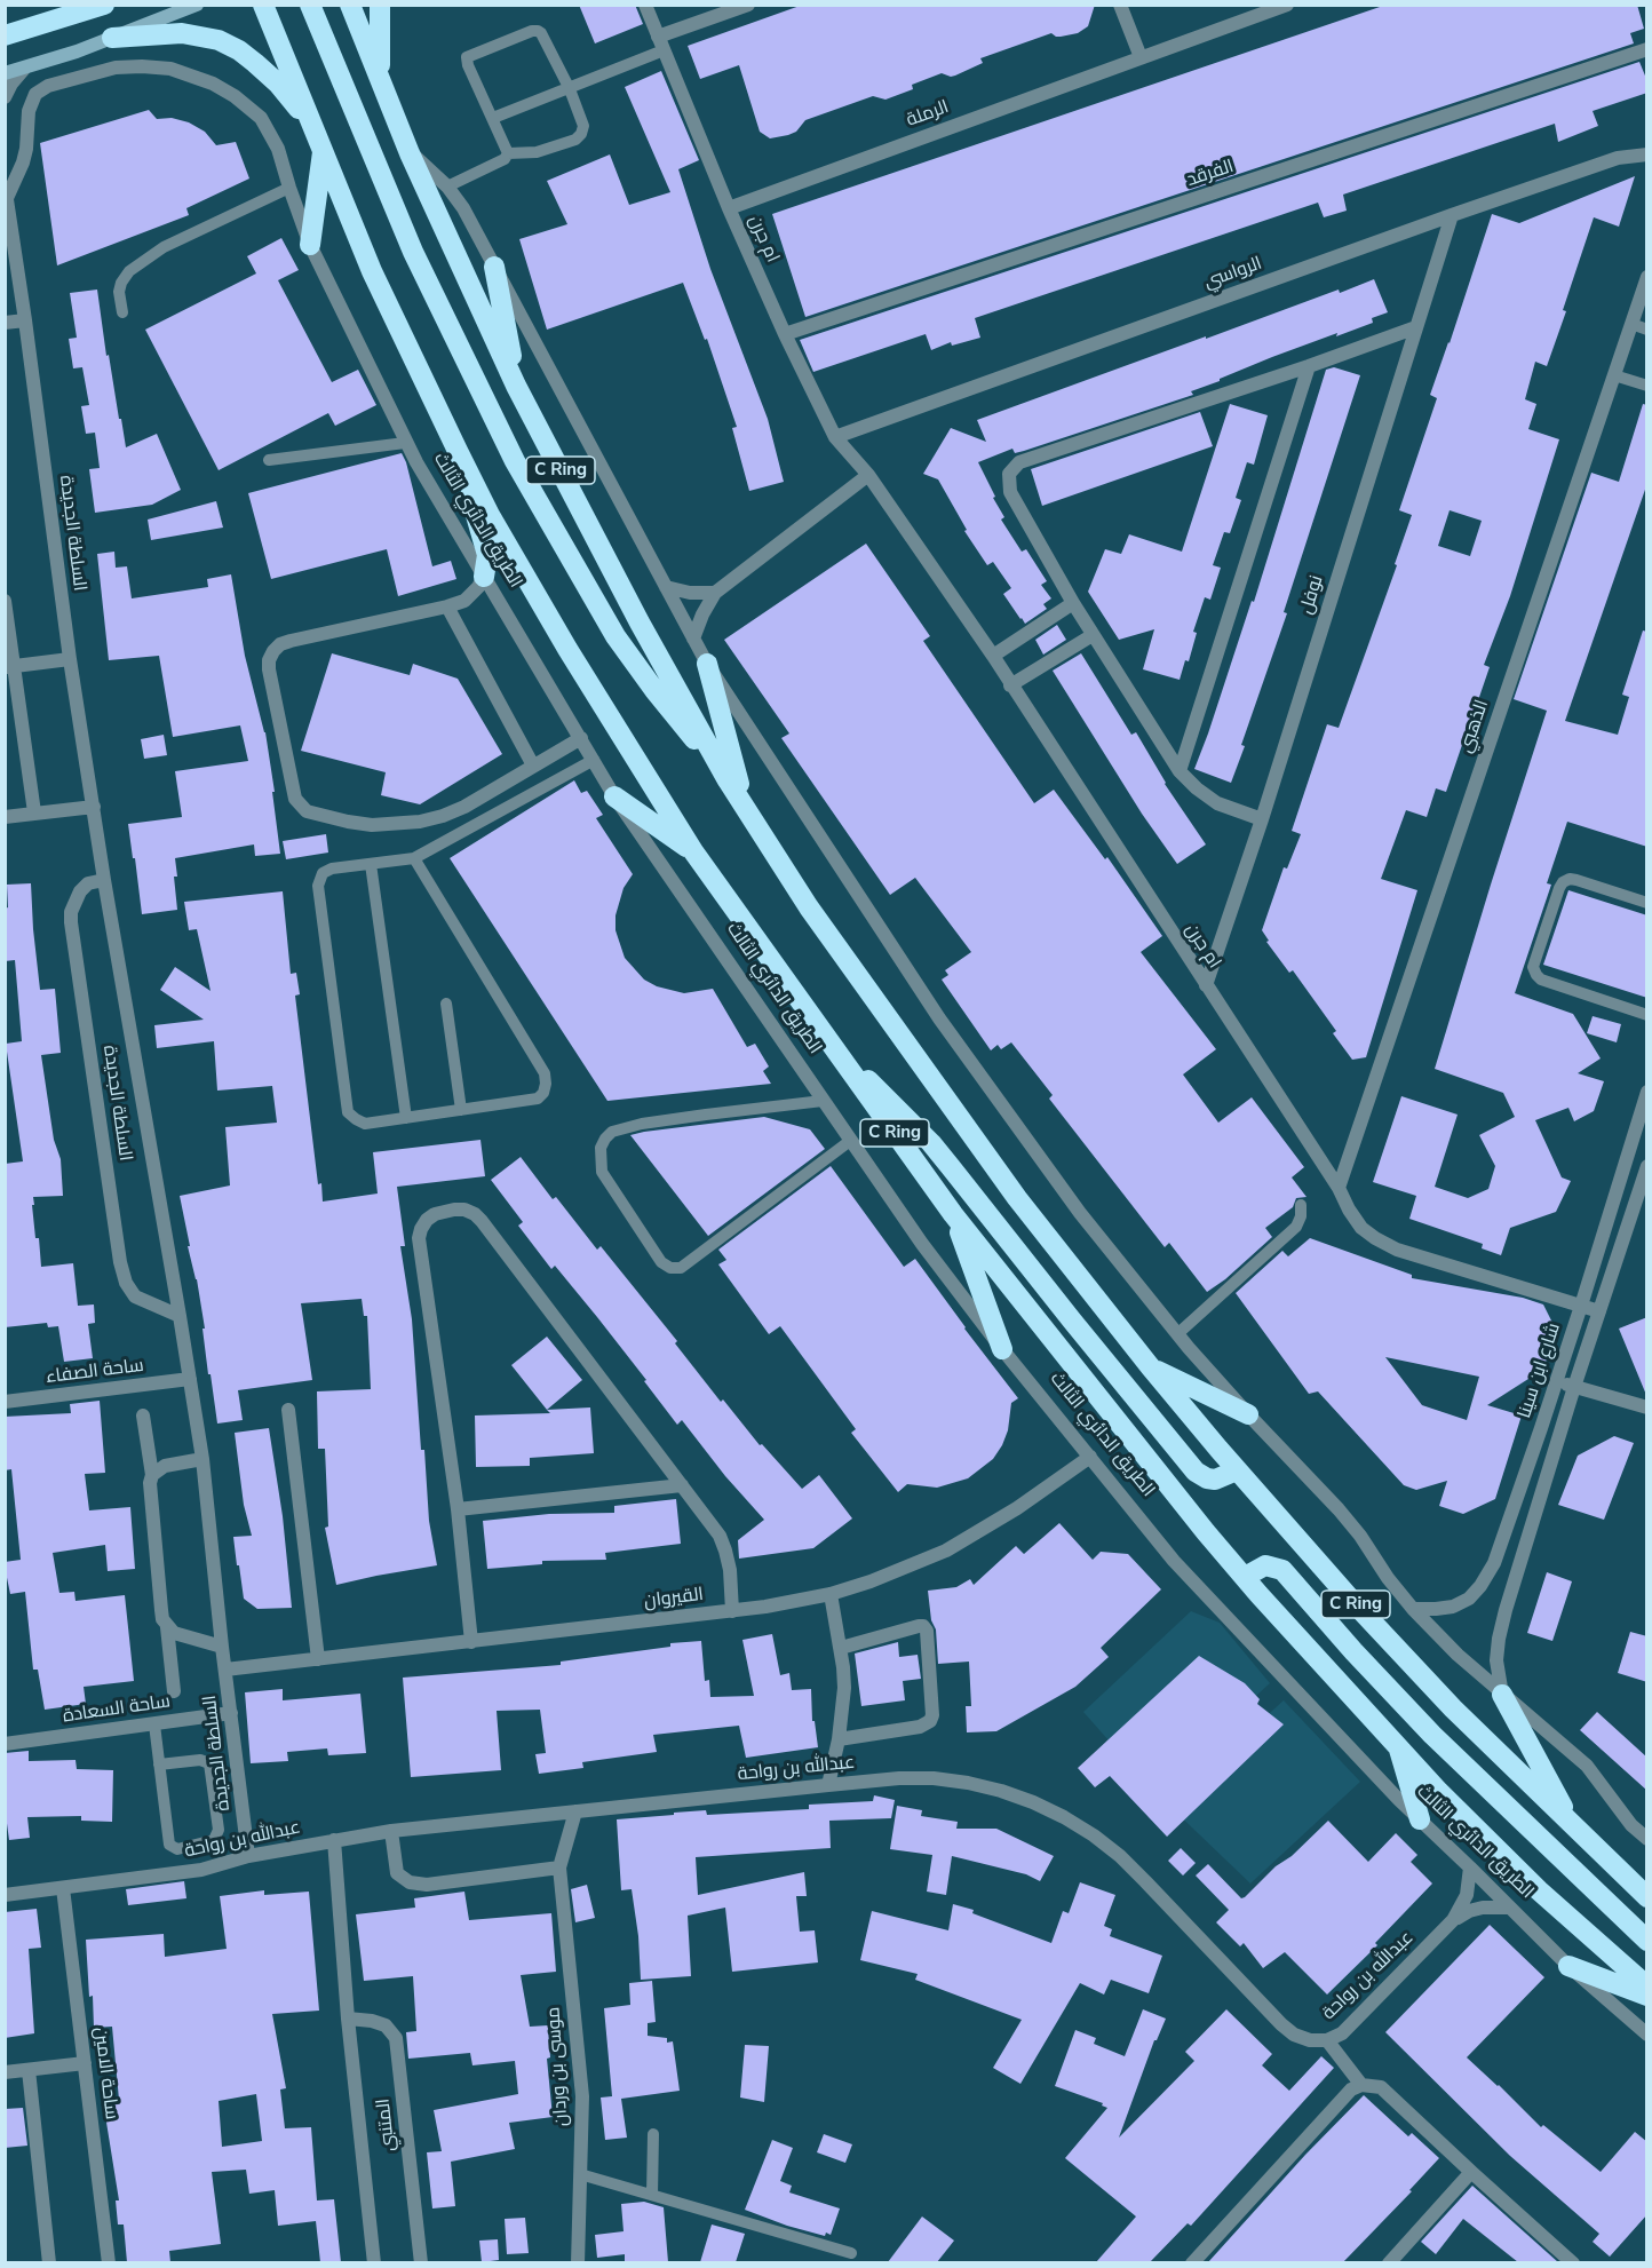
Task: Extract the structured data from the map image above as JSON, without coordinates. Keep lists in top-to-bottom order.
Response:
{
  "streets": {
    "highway": ["C Ring", "الطريق الدائري الثالث"],
    "street": [
      "الرملة",
      "الفرقد",
      "ام جرن",
      "الرواسي",
      "السلطة الجديدة",
      "نوفل",
      "الذهبي",
      "شارع ابن سينا",
      "ساحة الصفاء",
      "القيروان",
      "ساحة السعادة",
      "عبدالله بن رواحة",
      "موسى بن وردان",
      "ساحة الامين",
      "المتنبي"
    ]
  },
  "crossings": [
    ["الرملة", "ام جرن"],
    ["الفرقد", "ام جرن"],
    ["ام جرن", "الرواسي"],
    ["ام جرن", "نوفل"],
    ["ام جرن", "الذهبي"],
    ["ام جرن", "شارع ابن سينا"],
    ["الرواسي", "نوفل"],
    ["الطريق الدائري الثالث", "السلطة الجديدة"],
    ["الطريق الدائري الثالث", "القيروان"],
    ["الطريق الدائري الثالث", "عبدالله بن رواحة"],
    ["السلطة الجديدة", "ساحة الصفاء"],
    ["السلطة الجديدة", "القيروان"],
    ["السلطة الجديدة", "ساحة السعادة"],
    ["السلطة الجديدة", "عبدالله بن رواحة"],
    ["عبدالله بن رواحة", "موسى بن وردان"],
    ["عبدالله بن رواحة", "ساحة الامين"],
    ["عبدالله بن رواحة", "المتنبي"]
  ]
}
